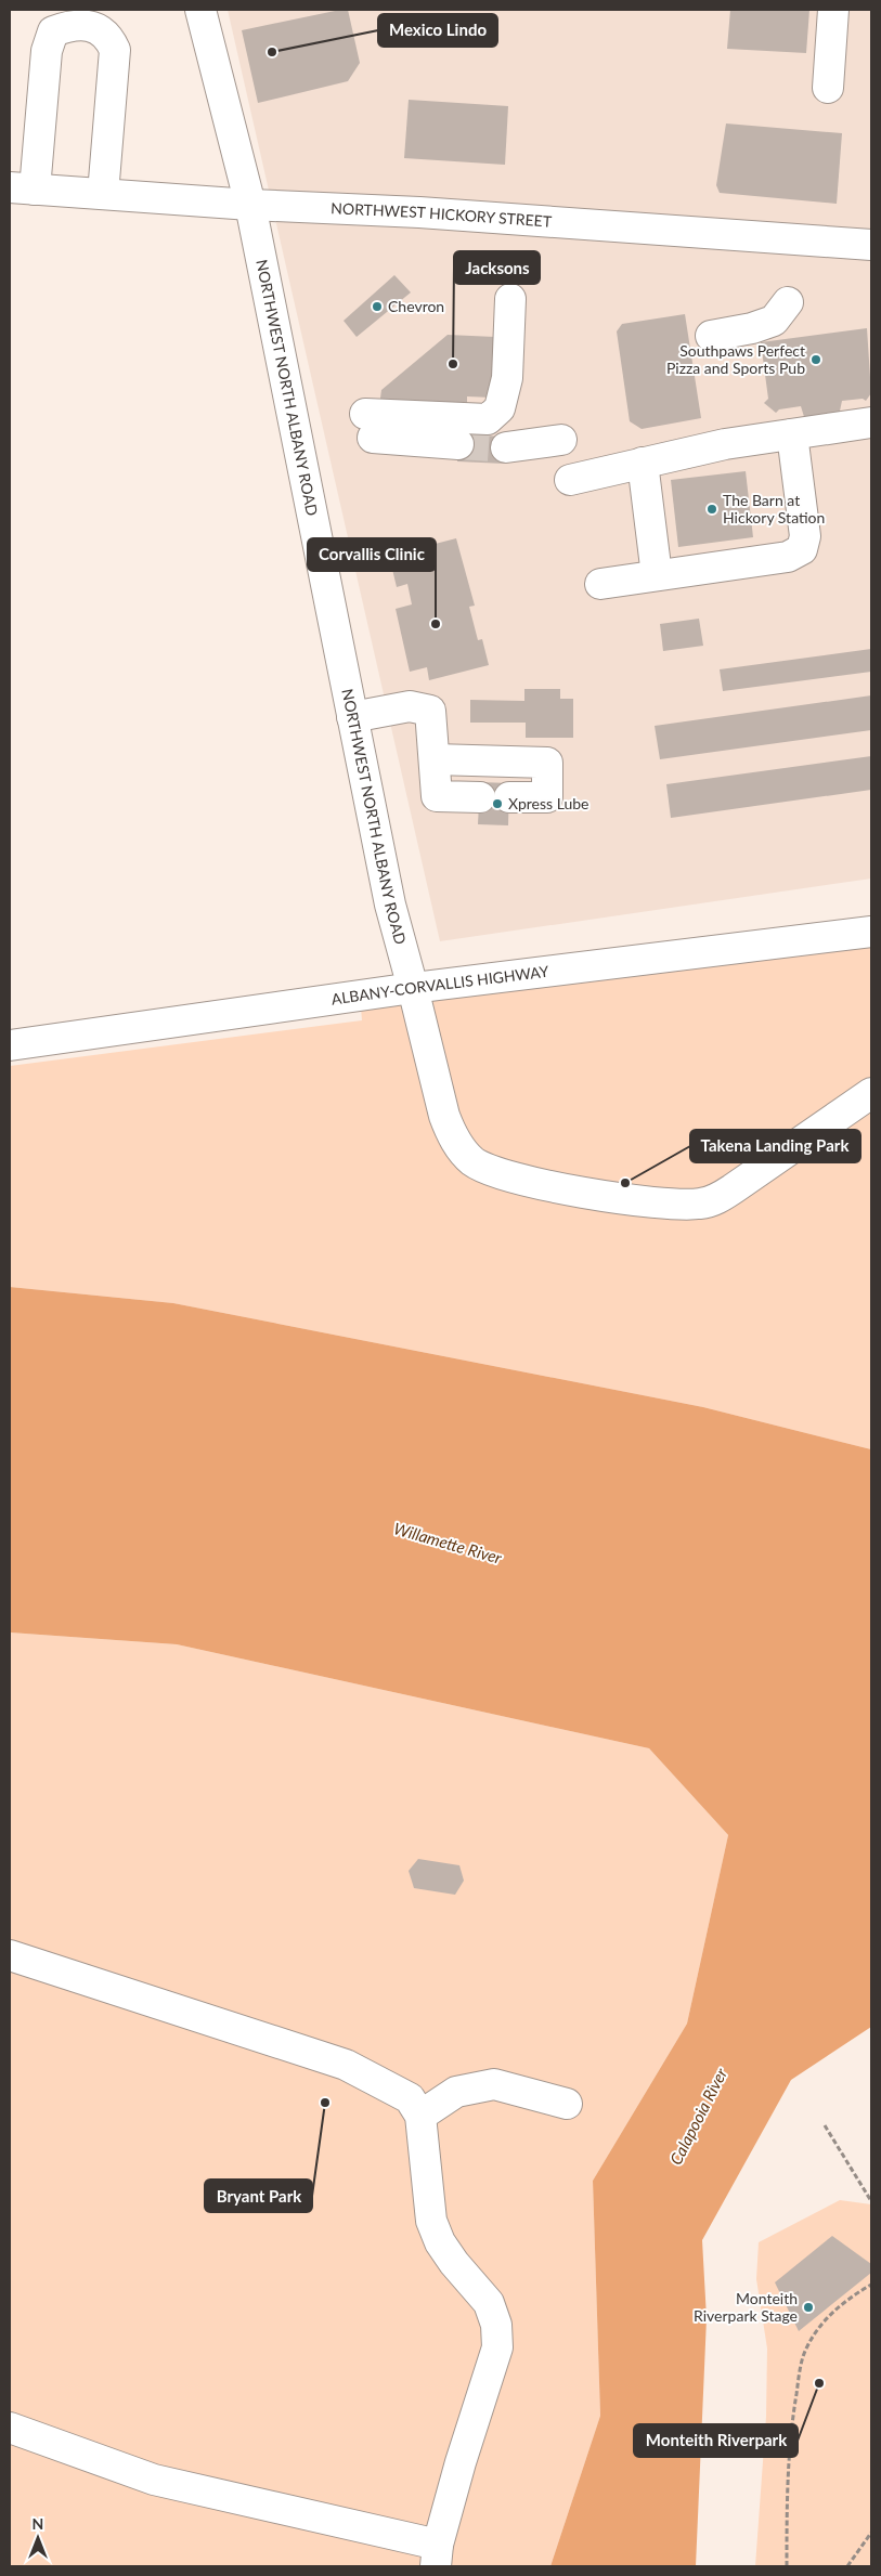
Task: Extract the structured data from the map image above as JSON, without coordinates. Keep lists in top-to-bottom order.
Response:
{
  "streets": {
    "main road": ["NORTHWEST HICKORY STREET", "NORTHWEST NORTH ALBANY ROAD", "ALBANY-CORVALLIS HIGHWAY"]
  },
  "crossings": [
    ["NORTHWEST HICKORY STREET", "NORTHWEST NORTH ALBANY ROAD"],
    ["NORTHWEST NORTH ALBANY ROAD", "ALBANY-CORVALLIS HIGHWAY"]
  ],
  "water": ["Willamette River", "Calapooia River"],
  "places": [
    "Mexico Lindo",
    "Chevron",
    "Southpaws Perfect Pizza and Sports Pub",
    "Jacksons",
    "The Barn at Hickory Station",
    "Corvallis Clinic",
    "Xpress Lube",
    "Takena Landing Park",
    "Bryant Park",
    "Monteith Riverpark Stage",
    "Monteith Riverpark"
  ],
  "north": "top"
}
